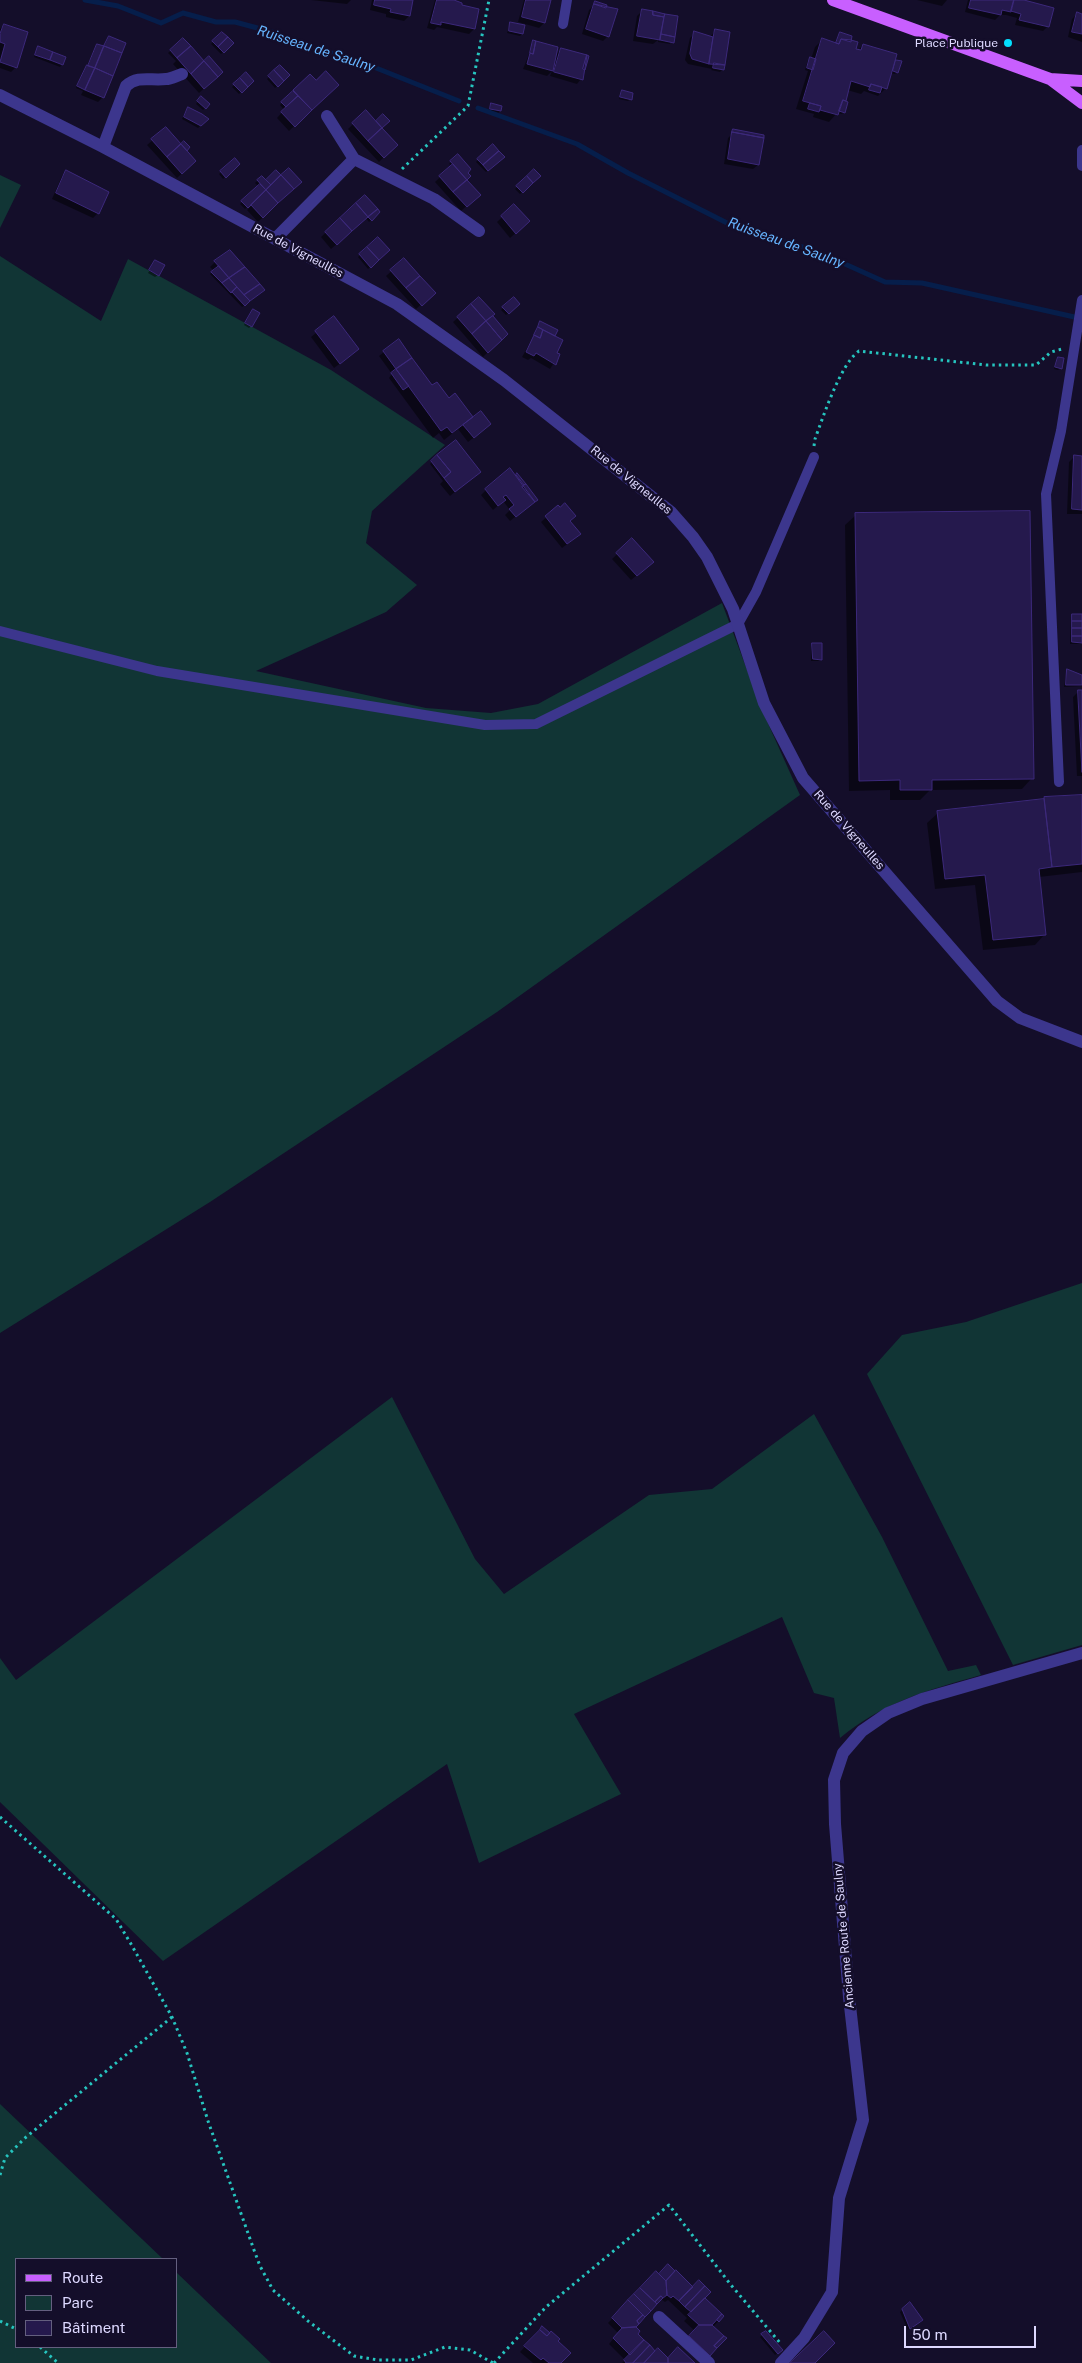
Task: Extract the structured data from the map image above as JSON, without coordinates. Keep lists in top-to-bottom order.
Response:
{
  "streets": {
    "street": ["Rue de Vigneulles", "Ancienne Route de Saulny"]
  },
  "water": ["Ruisseau de Saulny"],
  "places": ["Place Publique"],
  "legend": ["Route", "Parc", "Bâtiment"],
  "scale_bar": "50 m"
}
